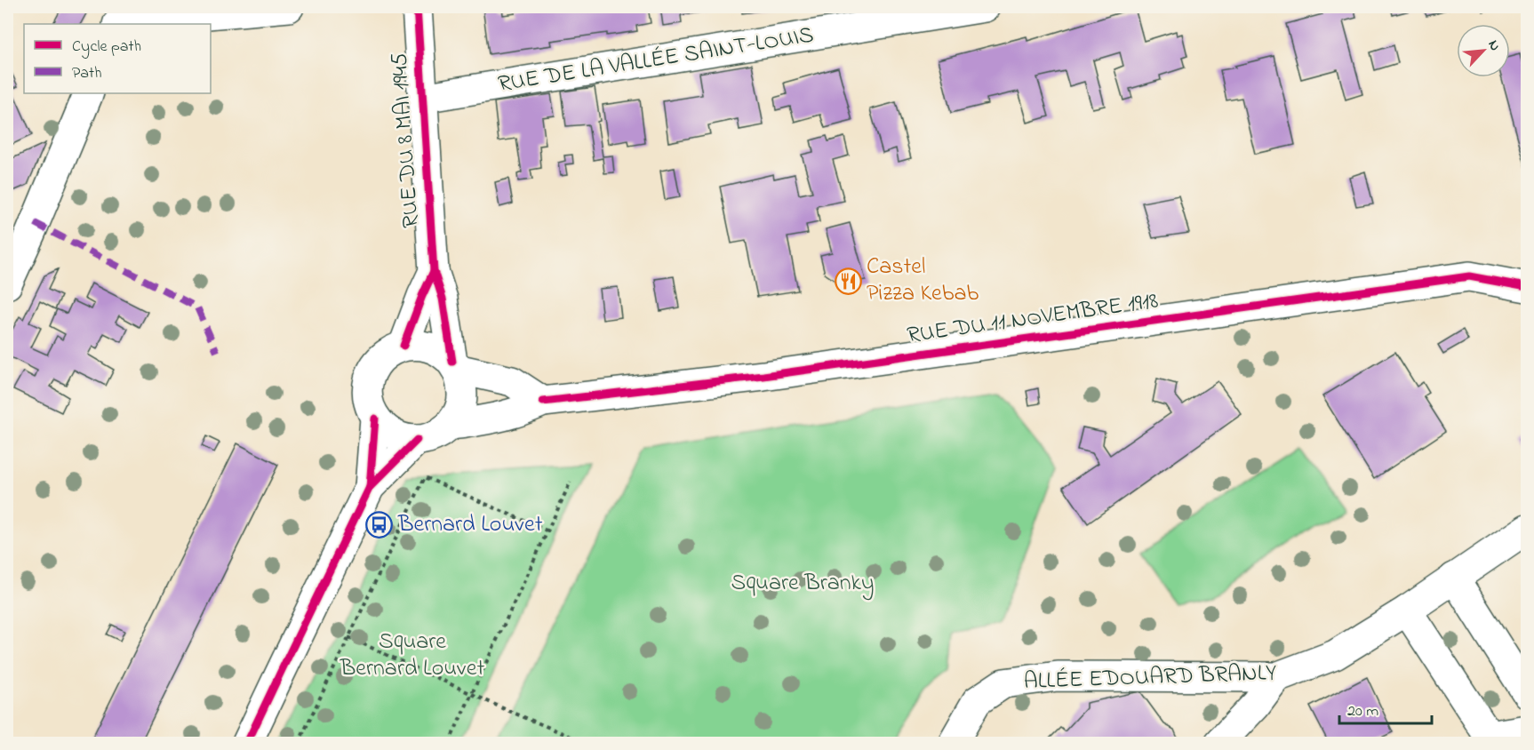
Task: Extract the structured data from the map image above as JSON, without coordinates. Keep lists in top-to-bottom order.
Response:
{
  "streets": {
    "street": [
      "RUE DE LA VALLÉE SAINT-LOUIS",
      "RUE DU 8 MAI 1945",
      "RUE DU 11 NOVEMBRE 1918",
      "ALLÉE EDOUARD BRANLY"
    ]
  },
  "crossings": [
    ["RUE DE LA VALLÉE SAINT-LOUIS", "RUE DU 8 MAI 1945"],
    ["RUE DU 8 MAI 1945", "RUE DU 11 NOVEMBRE 1918"]
  ],
  "parks": ["Square Branky", "Square Bernard Louvet"],
  "places": {
    "restaurant": ["Castel Pizza Kebab"],
    "bus stop": ["Bernard Louvet"]
  },
  "legend": ["Cycle path", "Path"],
  "scale_bar": "20 m",
  "north": "top right"
}
